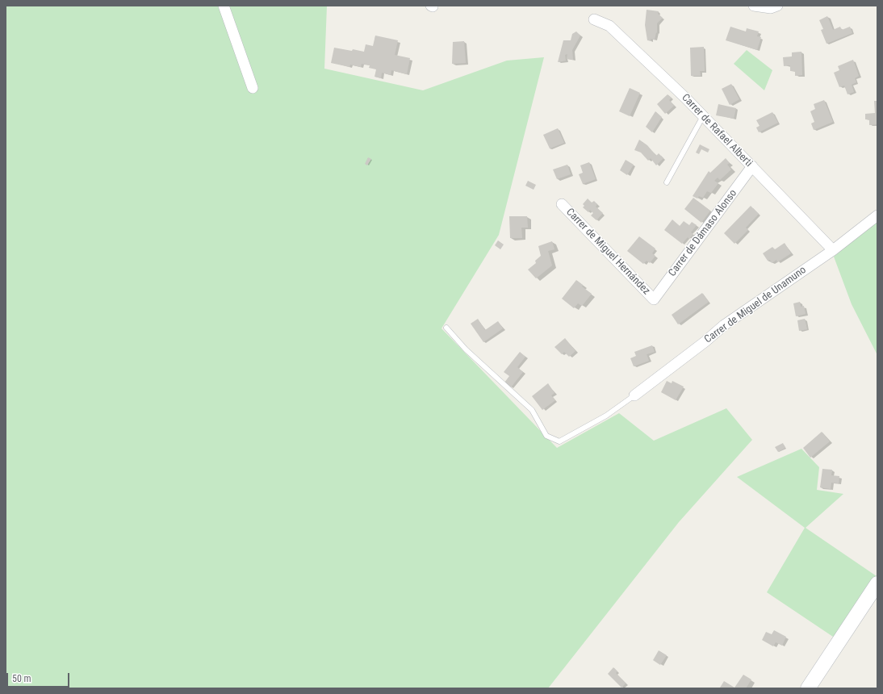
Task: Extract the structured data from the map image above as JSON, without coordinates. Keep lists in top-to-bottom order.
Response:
{
  "streets": {
    "street": [
      "Carrer de Rafael Alberti",
      "Carrer de Dámaso Alonso",
      "Carrer de Miguel Hernández",
      "Carrer de Miguel de Unamuno"
    ]
  },
  "crossings": [
    ["Carrer de Rafael Alberti", "Carrer de Dámaso Alonso"],
    ["Carrer de Rafael Alberti", "Carrer de Miguel de Unamuno"],
    ["Carrer de Dámaso Alonso", "Carrer de Miguel Hernández"]
  ],
  "scale_bar": "50 m"
}
